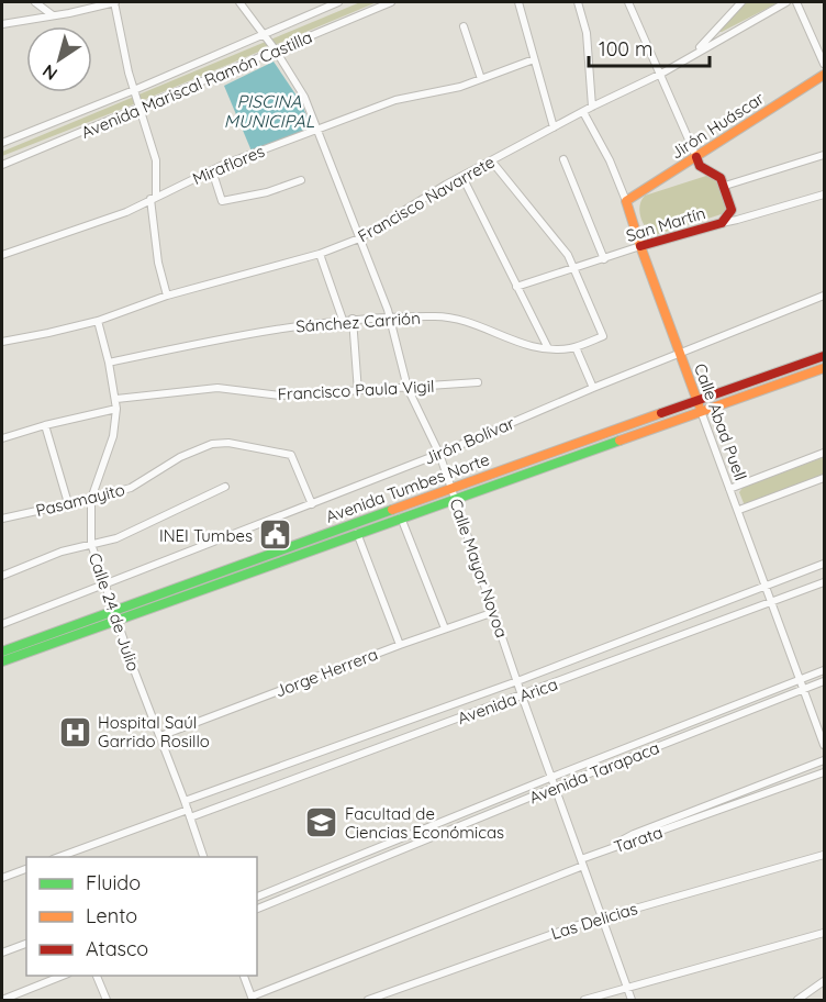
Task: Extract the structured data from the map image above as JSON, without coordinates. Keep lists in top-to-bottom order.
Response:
{
  "streets": {
    "main road": [
      "Jirón Huáscar",
      "San Martín",
      "Calle Abad Puell",
      "Avenida Tumbes Norte"
    ],
    "street": [
      "Avenida Mariscal Ramón Castilla",
      "Miraflores",
      "Francisco Navarrete",
      "Sánchez Carrión",
      "Francisco Paula Vigil",
      "Jirón Bolívar",
      "Pasamayito",
      "Calle Mayor Novoa",
      "Calle 24 de Julio",
      "Jorge Herrera",
      "Avenida Arica",
      "Avenida Tarapaca",
      "Tarata",
      "Las Delicias"
    ]
  },
  "crossings": [
    ["Avenida Mariscal Ramón Castilla", "Calle Mayor Novoa"],
    ["Jirón Huáscar", "Calle Abad Puell"],
    ["Miraflores", "Calle Mayor Novoa"],
    ["Francisco Navarrete", "Calle Abad Puell"],
    ["Francisco Navarrete", "Calle Mayor Novoa"],
    ["Francisco Navarrete", "Calle 24 de Julio"],
    ["San Martín", "Sánchez Carrión"],
    ["San Martín", "Calle Abad Puell"],
    ["Sánchez Carrión", "Calle Mayor Novoa"],
    ["Sánchez Carrión", "Calle 24 de Julio"],
    ["Francisco Paula Vigil", "Calle Mayor Novoa"],
    ["Francisco Paula Vigil", "Calle 24 de Julio"],
    ["Calle Abad Puell", "Jirón Bolívar"],
    ["Calle Abad Puell", "Avenida Tumbes Norte"],
    ["Calle Abad Puell", "Avenida Arica"],
    ["Calle Abad Puell", "Avenida Tarapaca"],
    ["Jirón Bolívar", "Pasamayito"],
    ["Jirón Bolívar", "Calle Mayor Novoa"],
    ["Jirón Bolívar", "Calle 24 de Julio"],
    ["Avenida Tumbes Norte", "Calle Mayor Novoa"],
    ["Avenida Tumbes Norte", "Calle 24 de Julio"],
    ["Pasamayito", "Calle 24 de Julio"],
    ["Calle Mayor Novoa", "Jorge Herrera"],
    ["Calle Mayor Novoa", "Avenida Arica"],
    ["Calle Mayor Novoa", "Avenida Tarapaca"],
    ["Calle Mayor Novoa", "Las Delicias"],
    ["Calle 24 de Julio", "Jorge Herrera"],
    ["Calle 24 de Julio", "Avenida Arica"]
  ],
  "water": ["PISCINA MUNICIPAL"],
  "places": {
    "public building": ["INEI Tumbes"],
    "hospital": ["Hospital Saúl Garrido Rosillo"],
    "school or university": ["Facultad de Ciencias Económicas"]
  },
  "legend": ["Fluido", "Lento", "Atasco"],
  "scale_bar": "100 m",
  "north": "bottom left"
}
